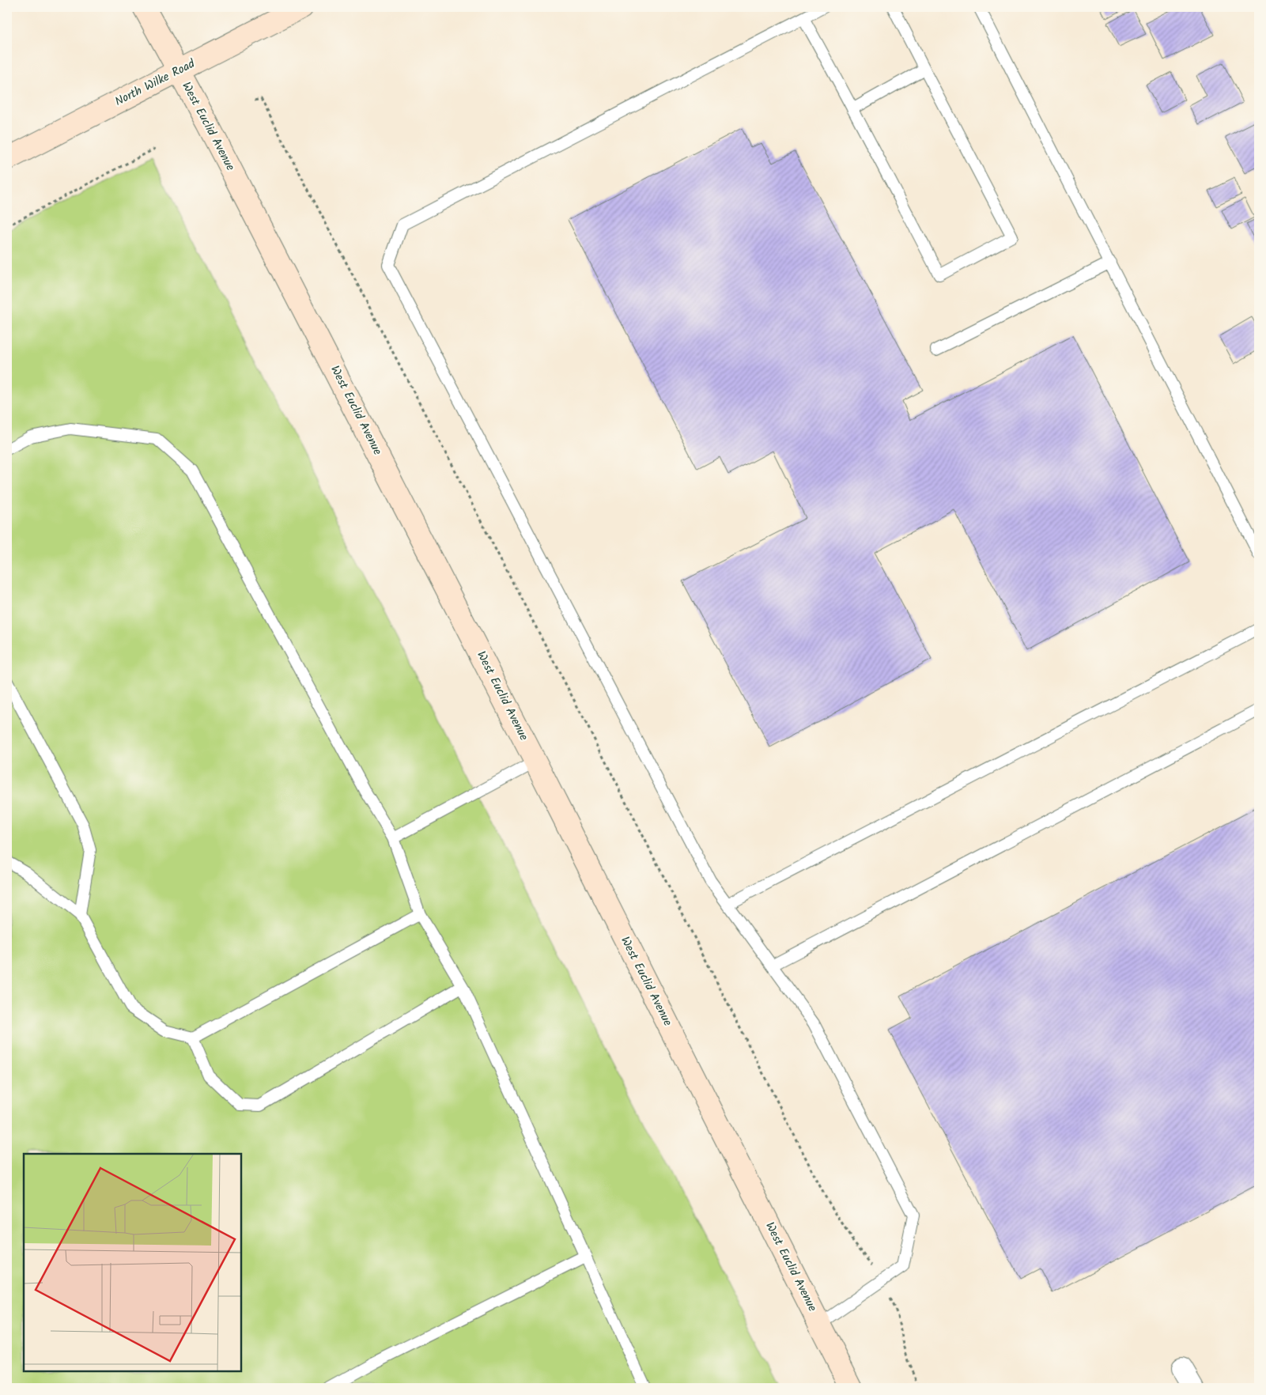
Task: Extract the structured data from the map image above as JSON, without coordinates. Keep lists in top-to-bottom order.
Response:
{
  "streets": {
    "main road": ["North Wilke Road", "West Euclid Avenue"]
  },
  "crossings": [
    ["North Wilke Road", "West Euclid Avenue"]
  ]
}
